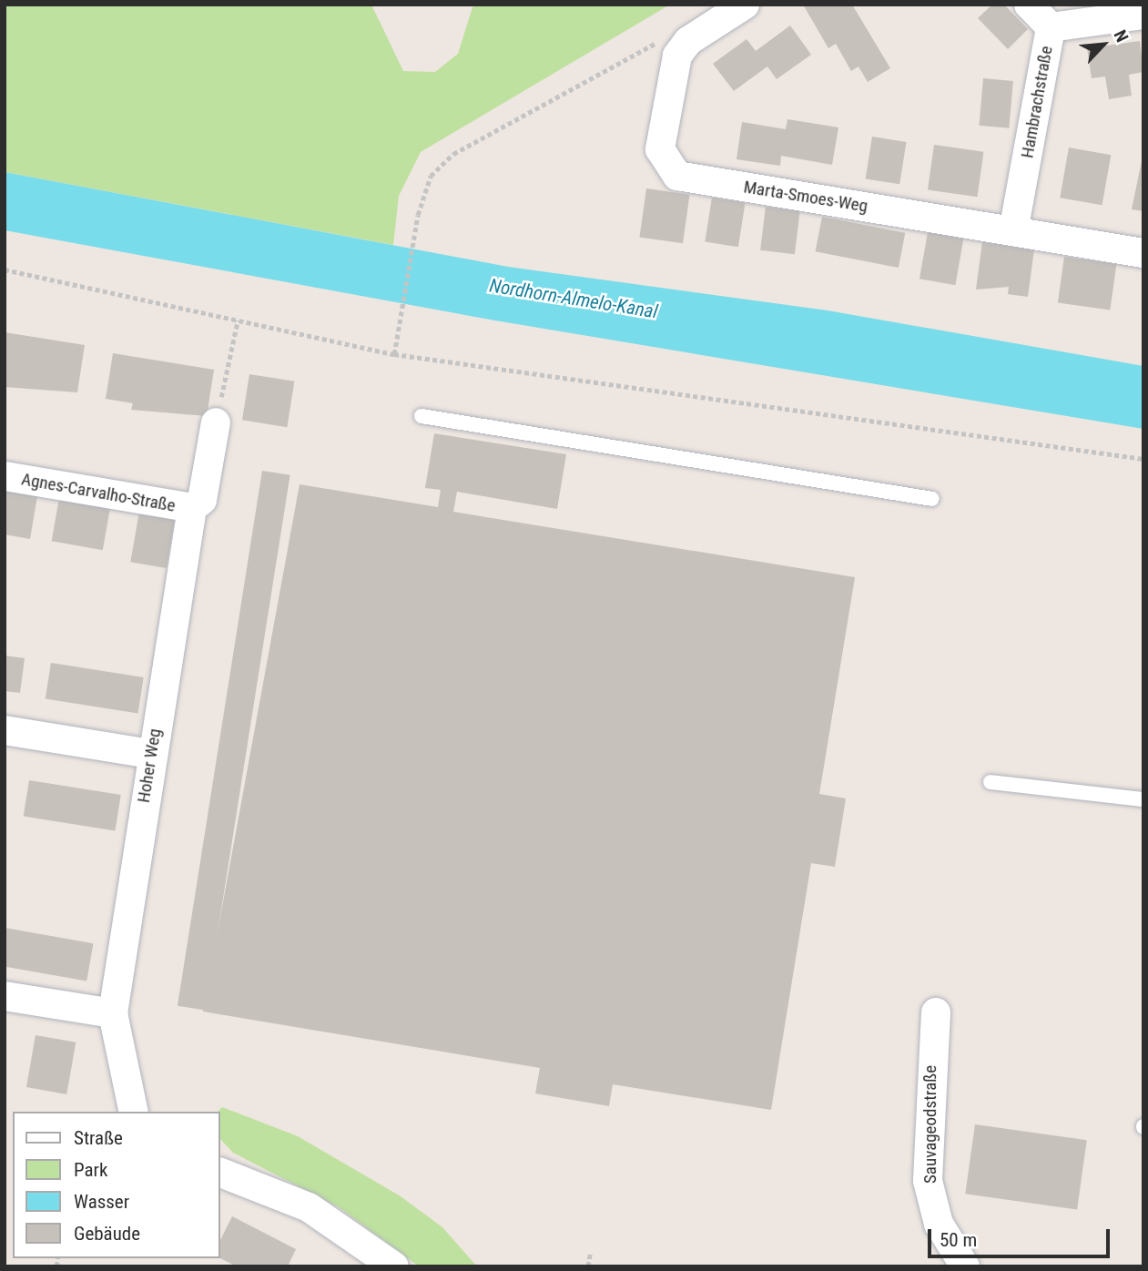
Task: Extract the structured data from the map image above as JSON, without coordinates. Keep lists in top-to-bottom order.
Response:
{
  "streets": {
    "street": [
      "Hambrachstraße",
      "Marta-Smoes-Weg",
      "Agnes-Carvalho-Straße",
      "Hoher Weg",
      "Sauvageodstraße"
    ]
  },
  "crossings": [
    ["Hambrachstraße", "Marta-Smoes-Weg"],
    ["Agnes-Carvalho-Straße", "Hoher Weg"]
  ],
  "water": ["Nordhorn-Almelo-Kanal"],
  "legend": [
    "Straße",
    "Park",
    "Wasser",
    "Gebäude"
  ],
  "scale_bar": "50 m",
  "north": "top right"
}
